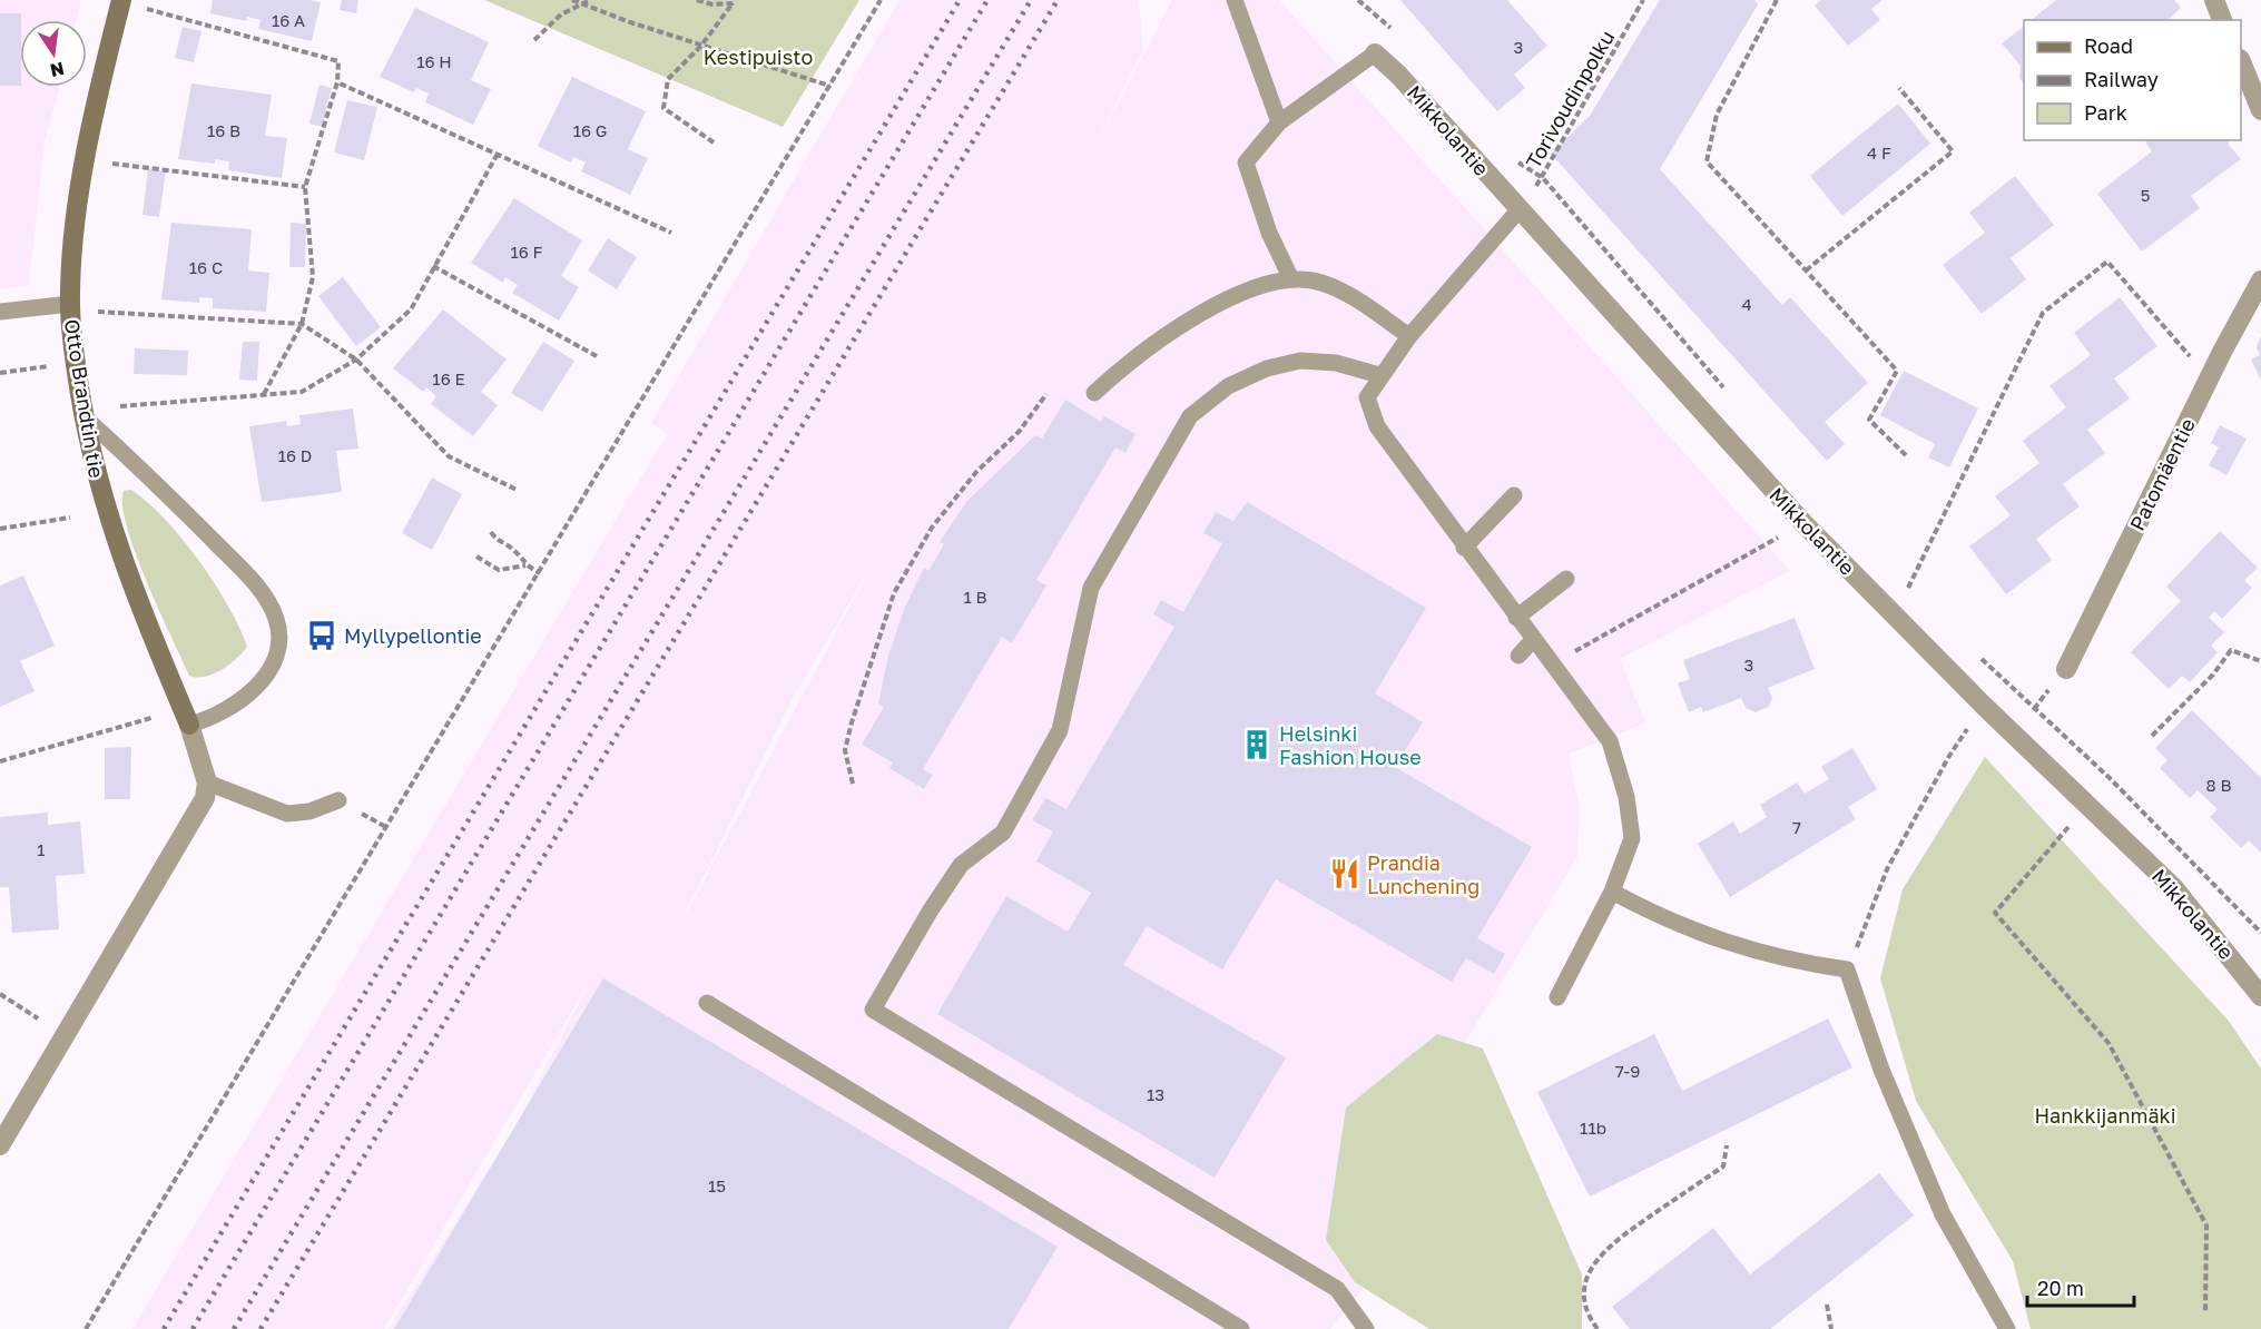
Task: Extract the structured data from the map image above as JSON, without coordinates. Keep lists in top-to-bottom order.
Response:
{
  "streets": {
    "street": ["Mikkolantie", "Otto Brandtin tie", "Patomäentie"],
    "path": ["Torivoudinpolku"]
  },
  "crossings": [
    ["Torivoudinpolku", "Mikkolantie"]
  ],
  "parks": ["Kestipuisto", "Hankkijanmäki"],
  "places": {
    "bus stop": ["Myllypellontie"],
    "building": ["Helsinki Fashion House"],
    "restaurant": ["Prandia Lunchening"]
  },
  "house_numbers": [
    "16 A",
    "3",
    "16 H",
    "16 B",
    "16 G",
    "4 F",
    "5",
    "16 F",
    "16 C",
    "4",
    "16 E",
    "16 D",
    "1 B",
    "3",
    "8 B",
    "7",
    "1",
    "7-9",
    "13",
    "11b",
    "15"
  ],
  "legend": ["Road", "Railway", "Park"],
  "scale_bar": "20 m",
  "north": "bottom"
}
